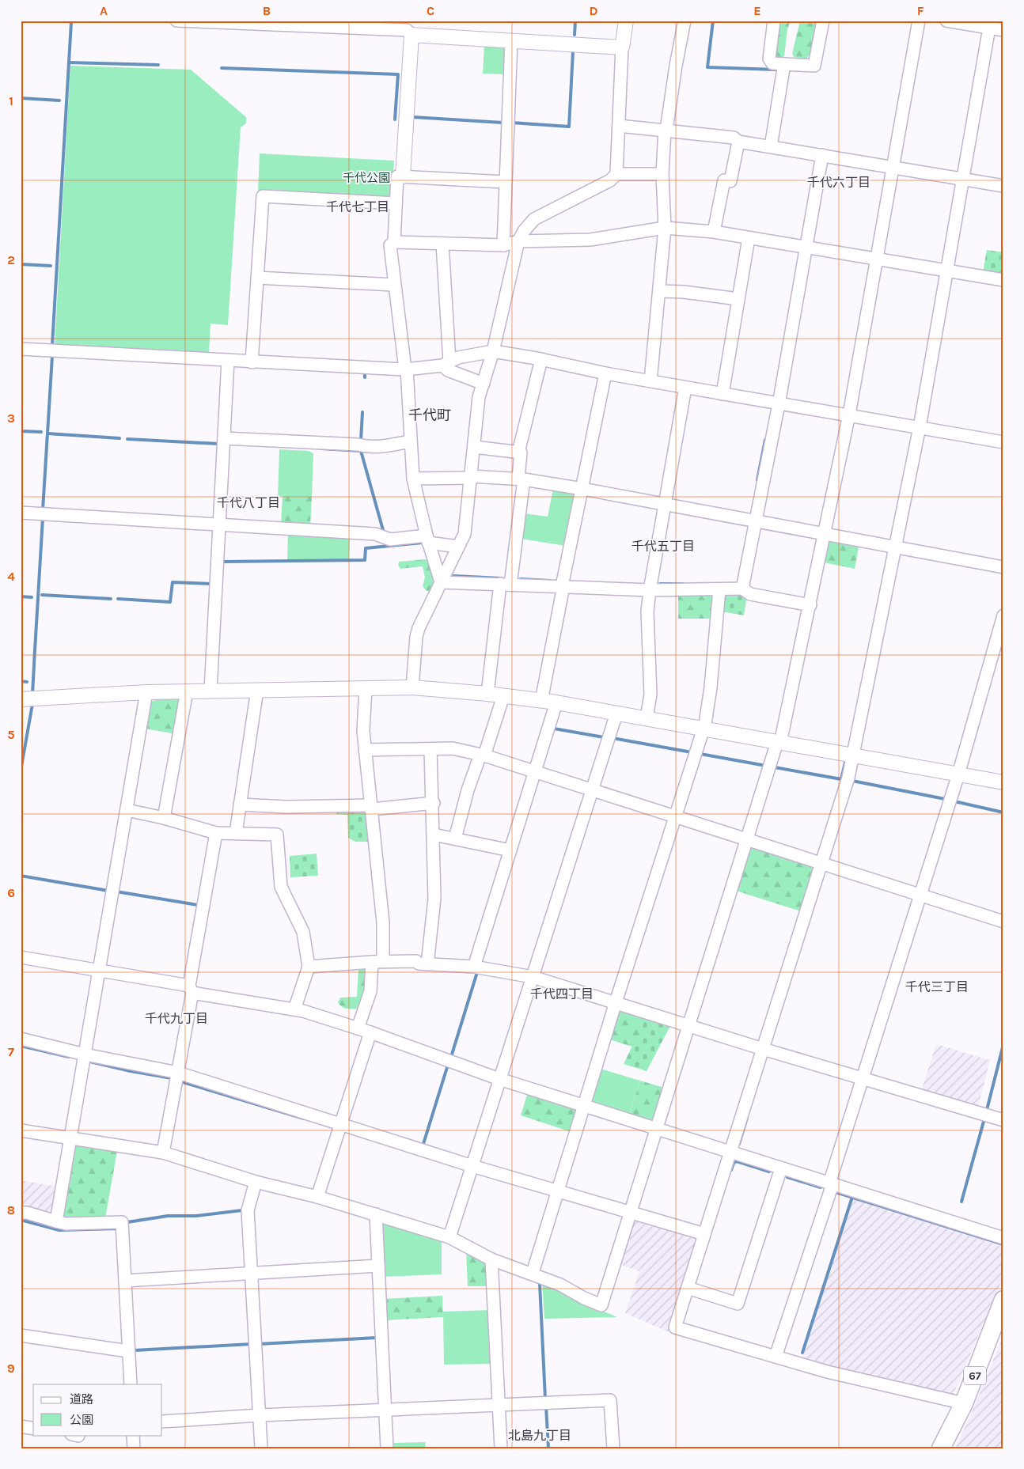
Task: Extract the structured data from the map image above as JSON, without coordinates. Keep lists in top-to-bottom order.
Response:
{
  "streets": {
    "main road": ["67"]
  },
  "districts": [
    "千代六丁目",
    "千代七丁目",
    "千代町",
    "千代八丁目",
    "千代五丁目",
    "千代三丁目",
    "千代四丁目",
    "千代九丁目",
    "北島九丁目"
  ],
  "parks": ["千代公園"],
  "legend": ["道路", "公園"],
  "grid": {
    "columns": [
      "A",
      "B",
      "C",
      "D",
      "E",
      "F"
    ],
    "rows": [
      "1",
      "2",
      "3",
      "4",
      "5",
      "6",
      "7",
      "8",
      "9"
    ]
  }
}
